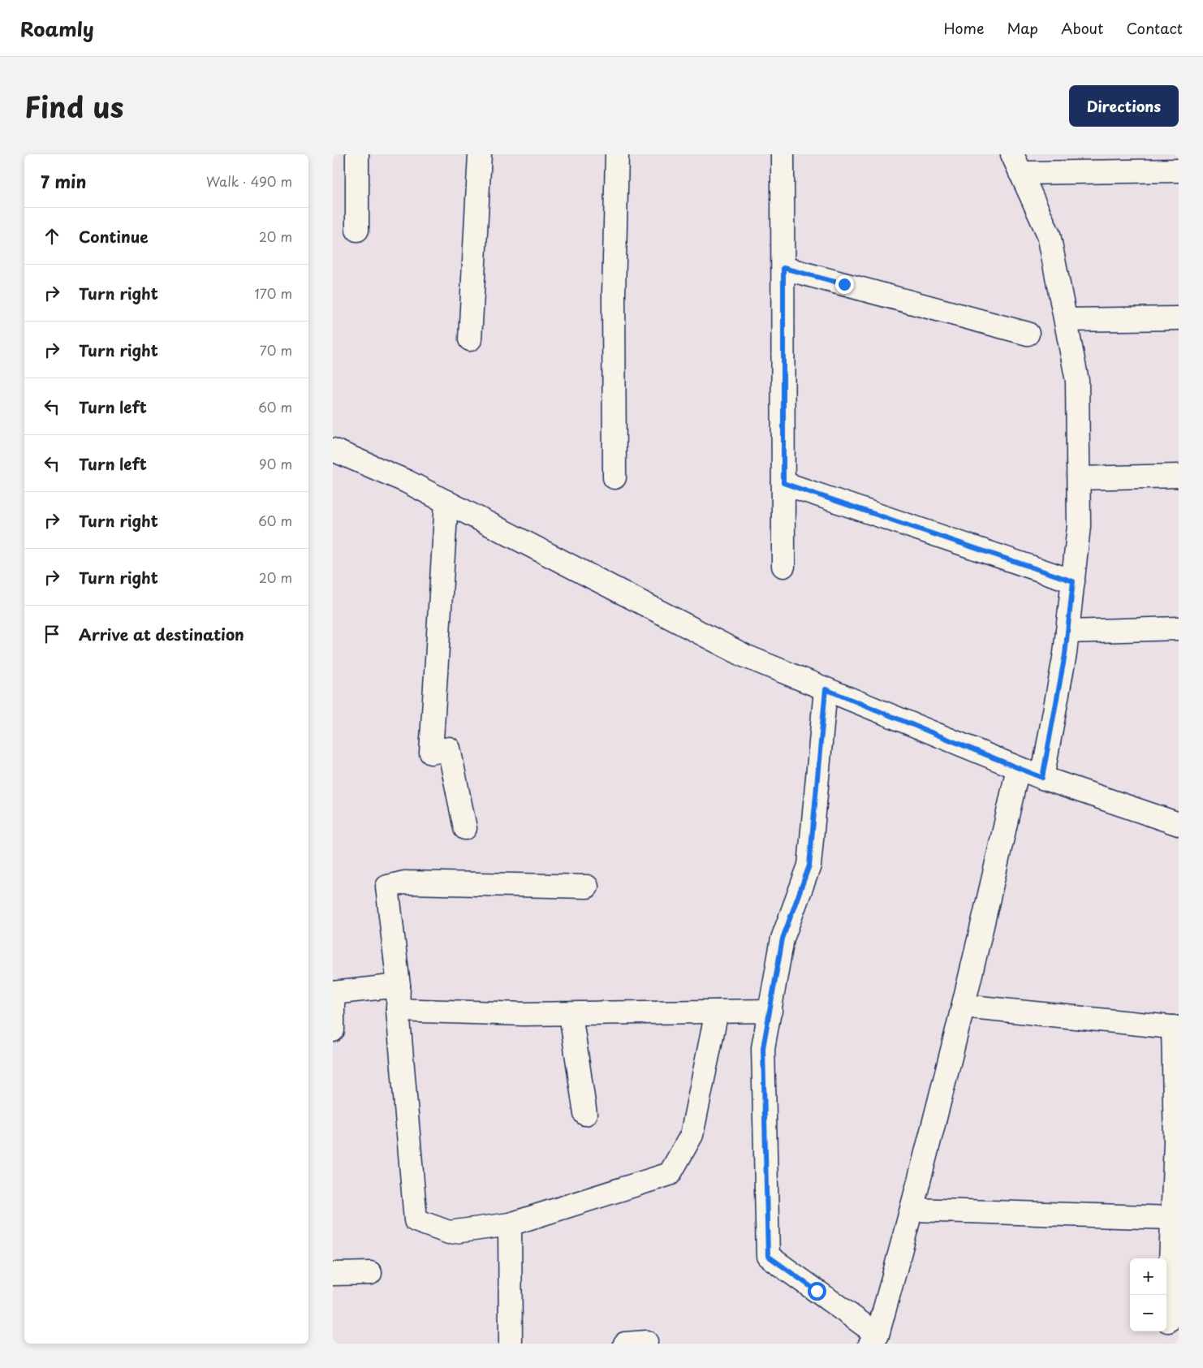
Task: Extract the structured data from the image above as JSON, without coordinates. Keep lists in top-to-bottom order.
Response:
{
  "page": {
    "header": "Roamly",
    "nav": [
      "Home",
      "Map",
      "About",
      "Contact"
    ],
    "title": "Find us",
    "buttons": "Directions",
    "heading": ["7 min", "Walk · 490 m"],
    "list": [
      ["Continue", "20 m"],
      ["Turn right", "170 m"],
      ["Turn right", "70 m"],
      ["Turn left", "60 m"],
      ["Turn left", "90 m"],
      ["Turn right", "60 m"],
      ["Turn right", "20 m"],
      "Arrive at destination"
    ],
    "map_buttons": ["+", "−"]
  }
}
